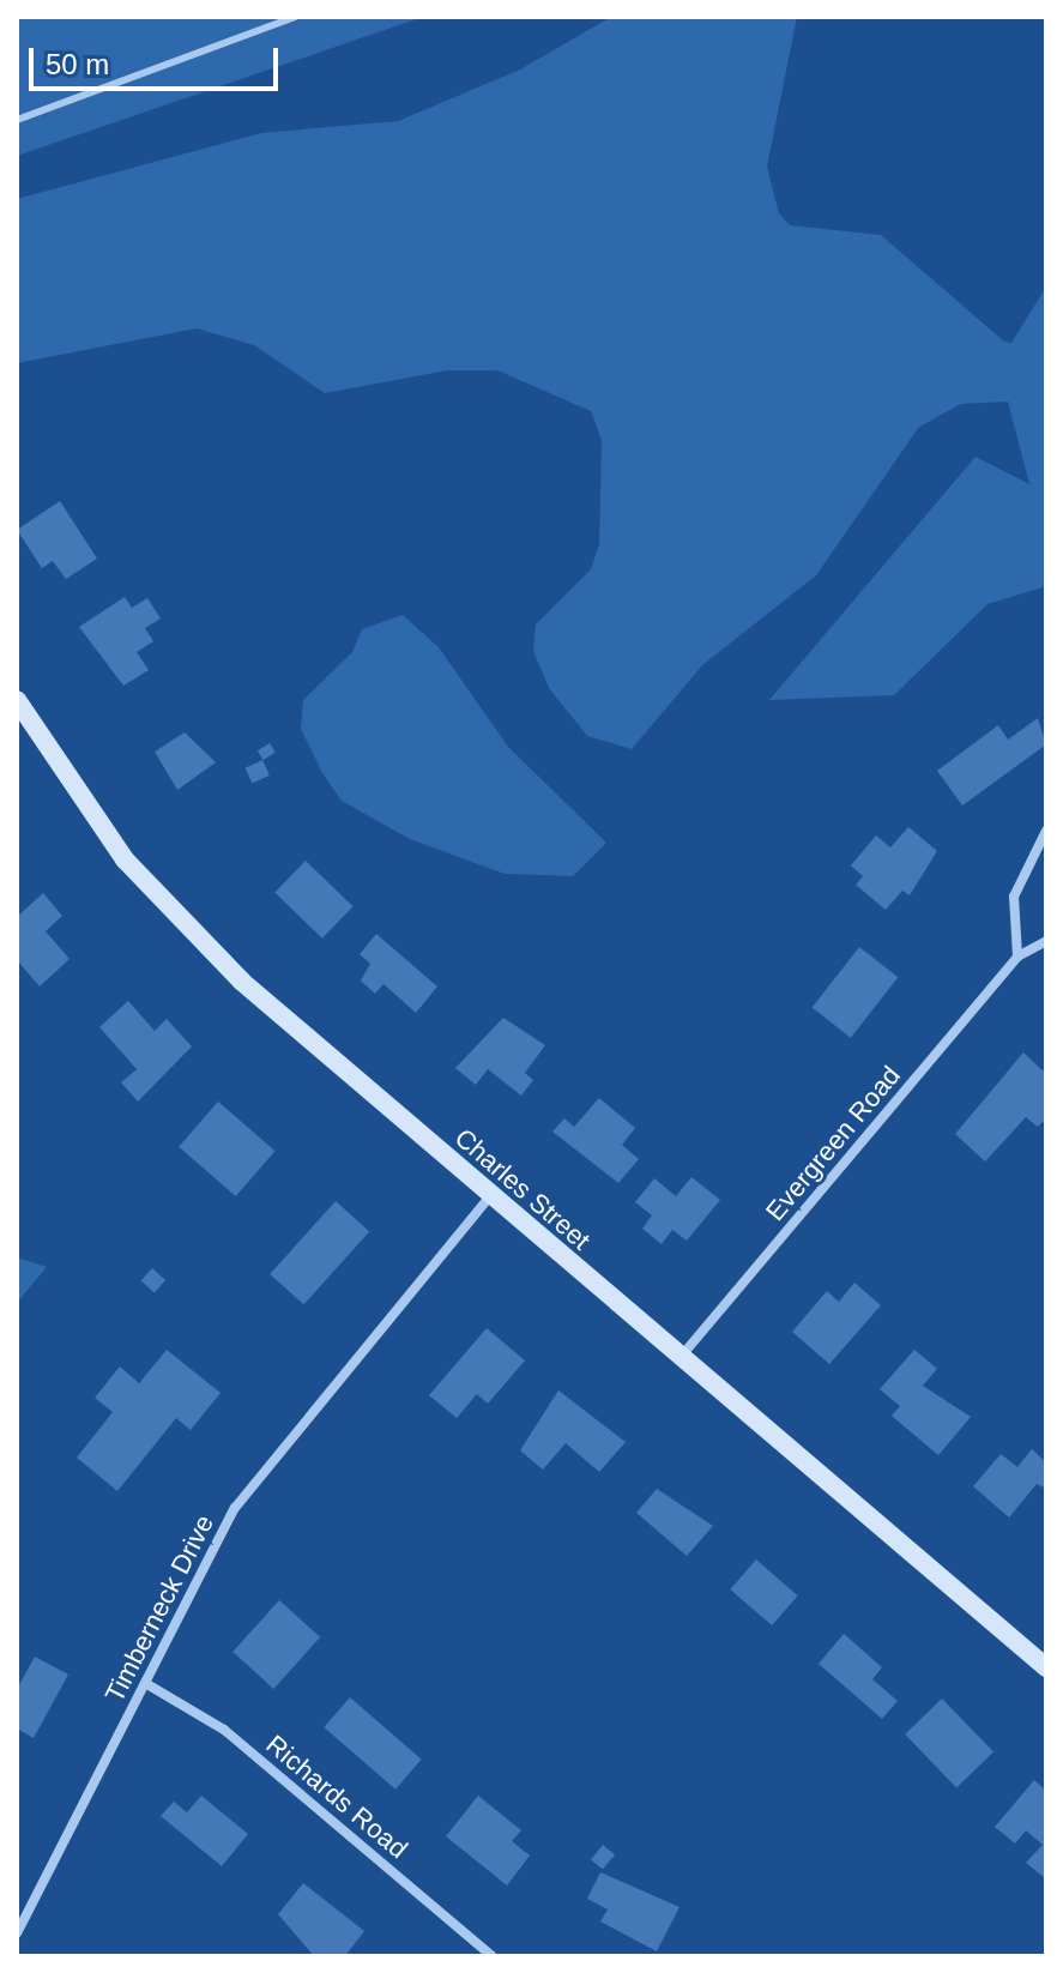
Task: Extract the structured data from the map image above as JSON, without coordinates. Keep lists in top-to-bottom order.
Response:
{
  "streets": {
    "street": [
      "Evergreen Road",
      "Charles Street",
      "Timberneck Drive",
      "Richards Road"
    ]
  },
  "crossings": [
    ["Evergreen Road", "Charles Street"],
    ["Charles Street", "Timberneck Drive"],
    ["Timberneck Drive", "Richards Road"]
  ],
  "scale_bar": "50 m"
}
